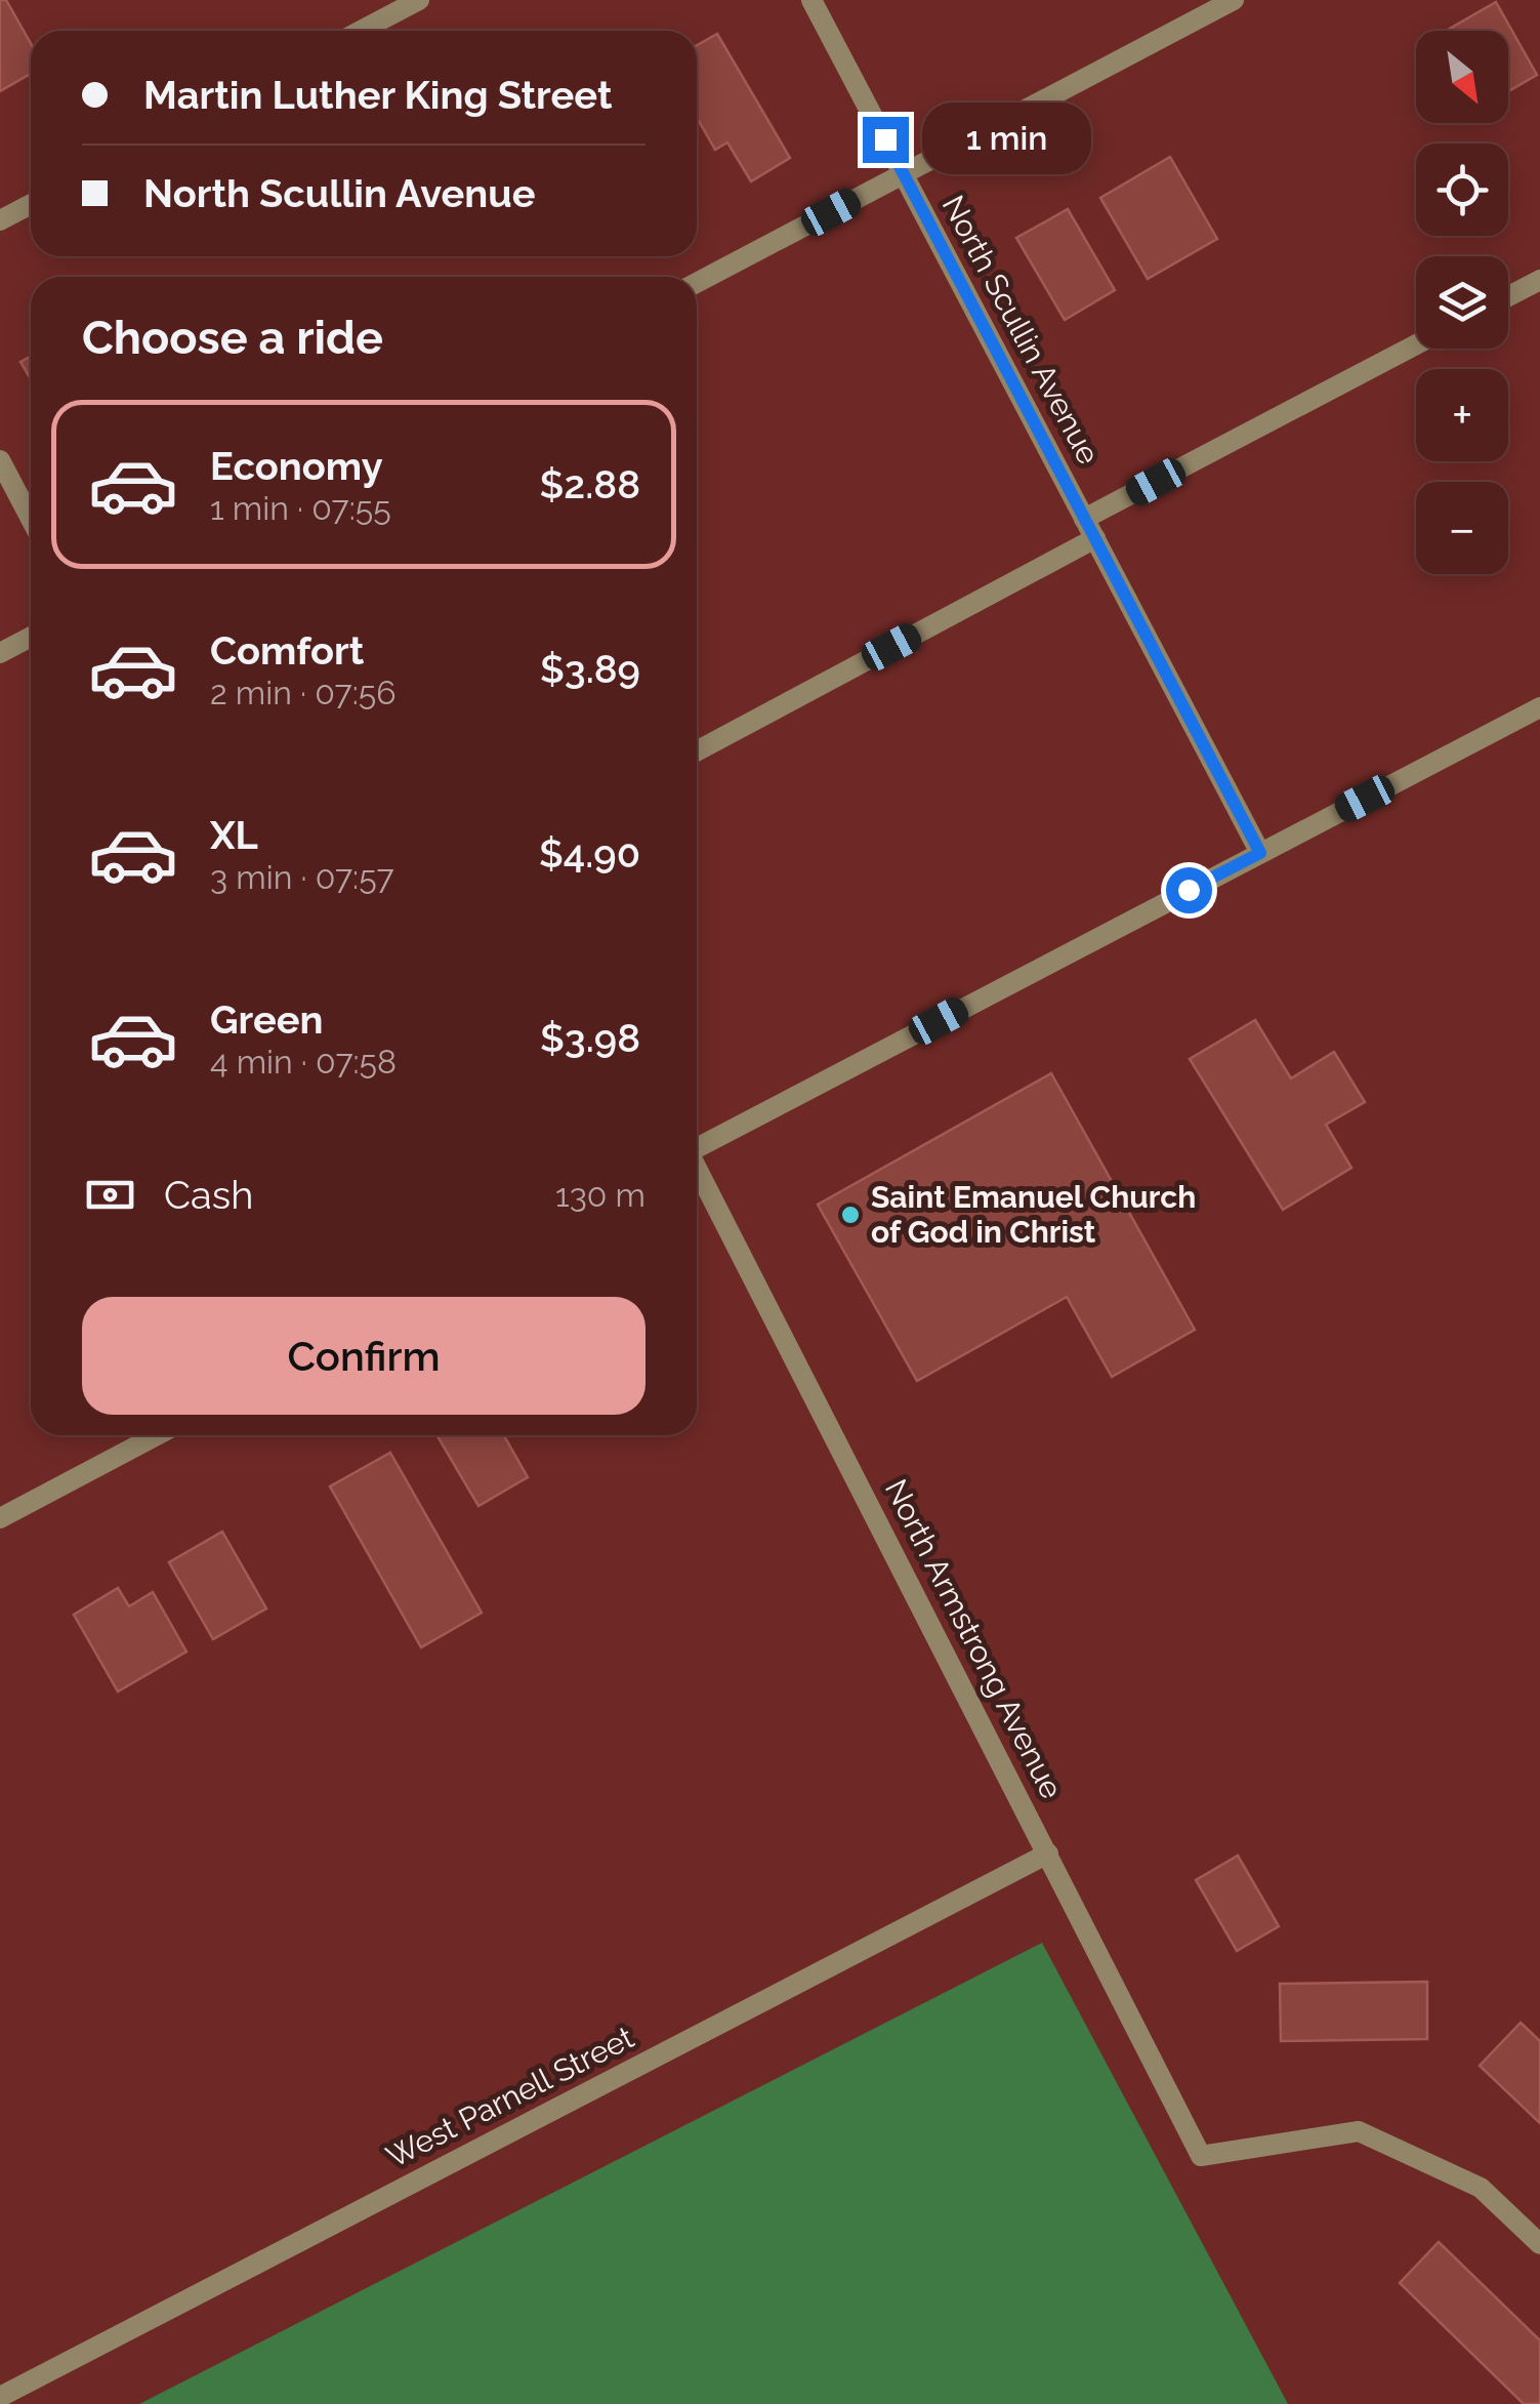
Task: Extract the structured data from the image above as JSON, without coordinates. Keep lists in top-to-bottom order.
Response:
{
  "streets": {
    "street": ["North Scullin Avenue", "North Armstrong Avenue", "West Parnell Street"]
  },
  "crossings": [
    ["North Armstrong Avenue", "West Parnell Street"]
  ],
  "places": ["Saint Emanuel Church of God in Christ"],
  "north": "bottom right",
  "page": {
    "map_buttons": ["+", "−"],
    "banner": ["Martin Luther King Street", "North Scullin Avenue"],
    "bubble": "1 min",
    "heading": "Choose a ride",
    "list": [
      {
        "name": "Economy",
        "note": "1 min · 07:55",
        "value": "$2.88"
      },
      {
        "name": "Comfort",
        "note": "2 min · 07:56",
        "value": "$3.89"
      },
      {
        "name": "XL",
        "note": "3 min · 07:57",
        "value": "$4.90"
      },
      {
        "name": "Green",
        "note": "4 min · 07:58",
        "value": "$3.98"
      }
    ],
    "pay": ["Cash", "130 m"],
    "buttons": "Confirm"
  }
}
